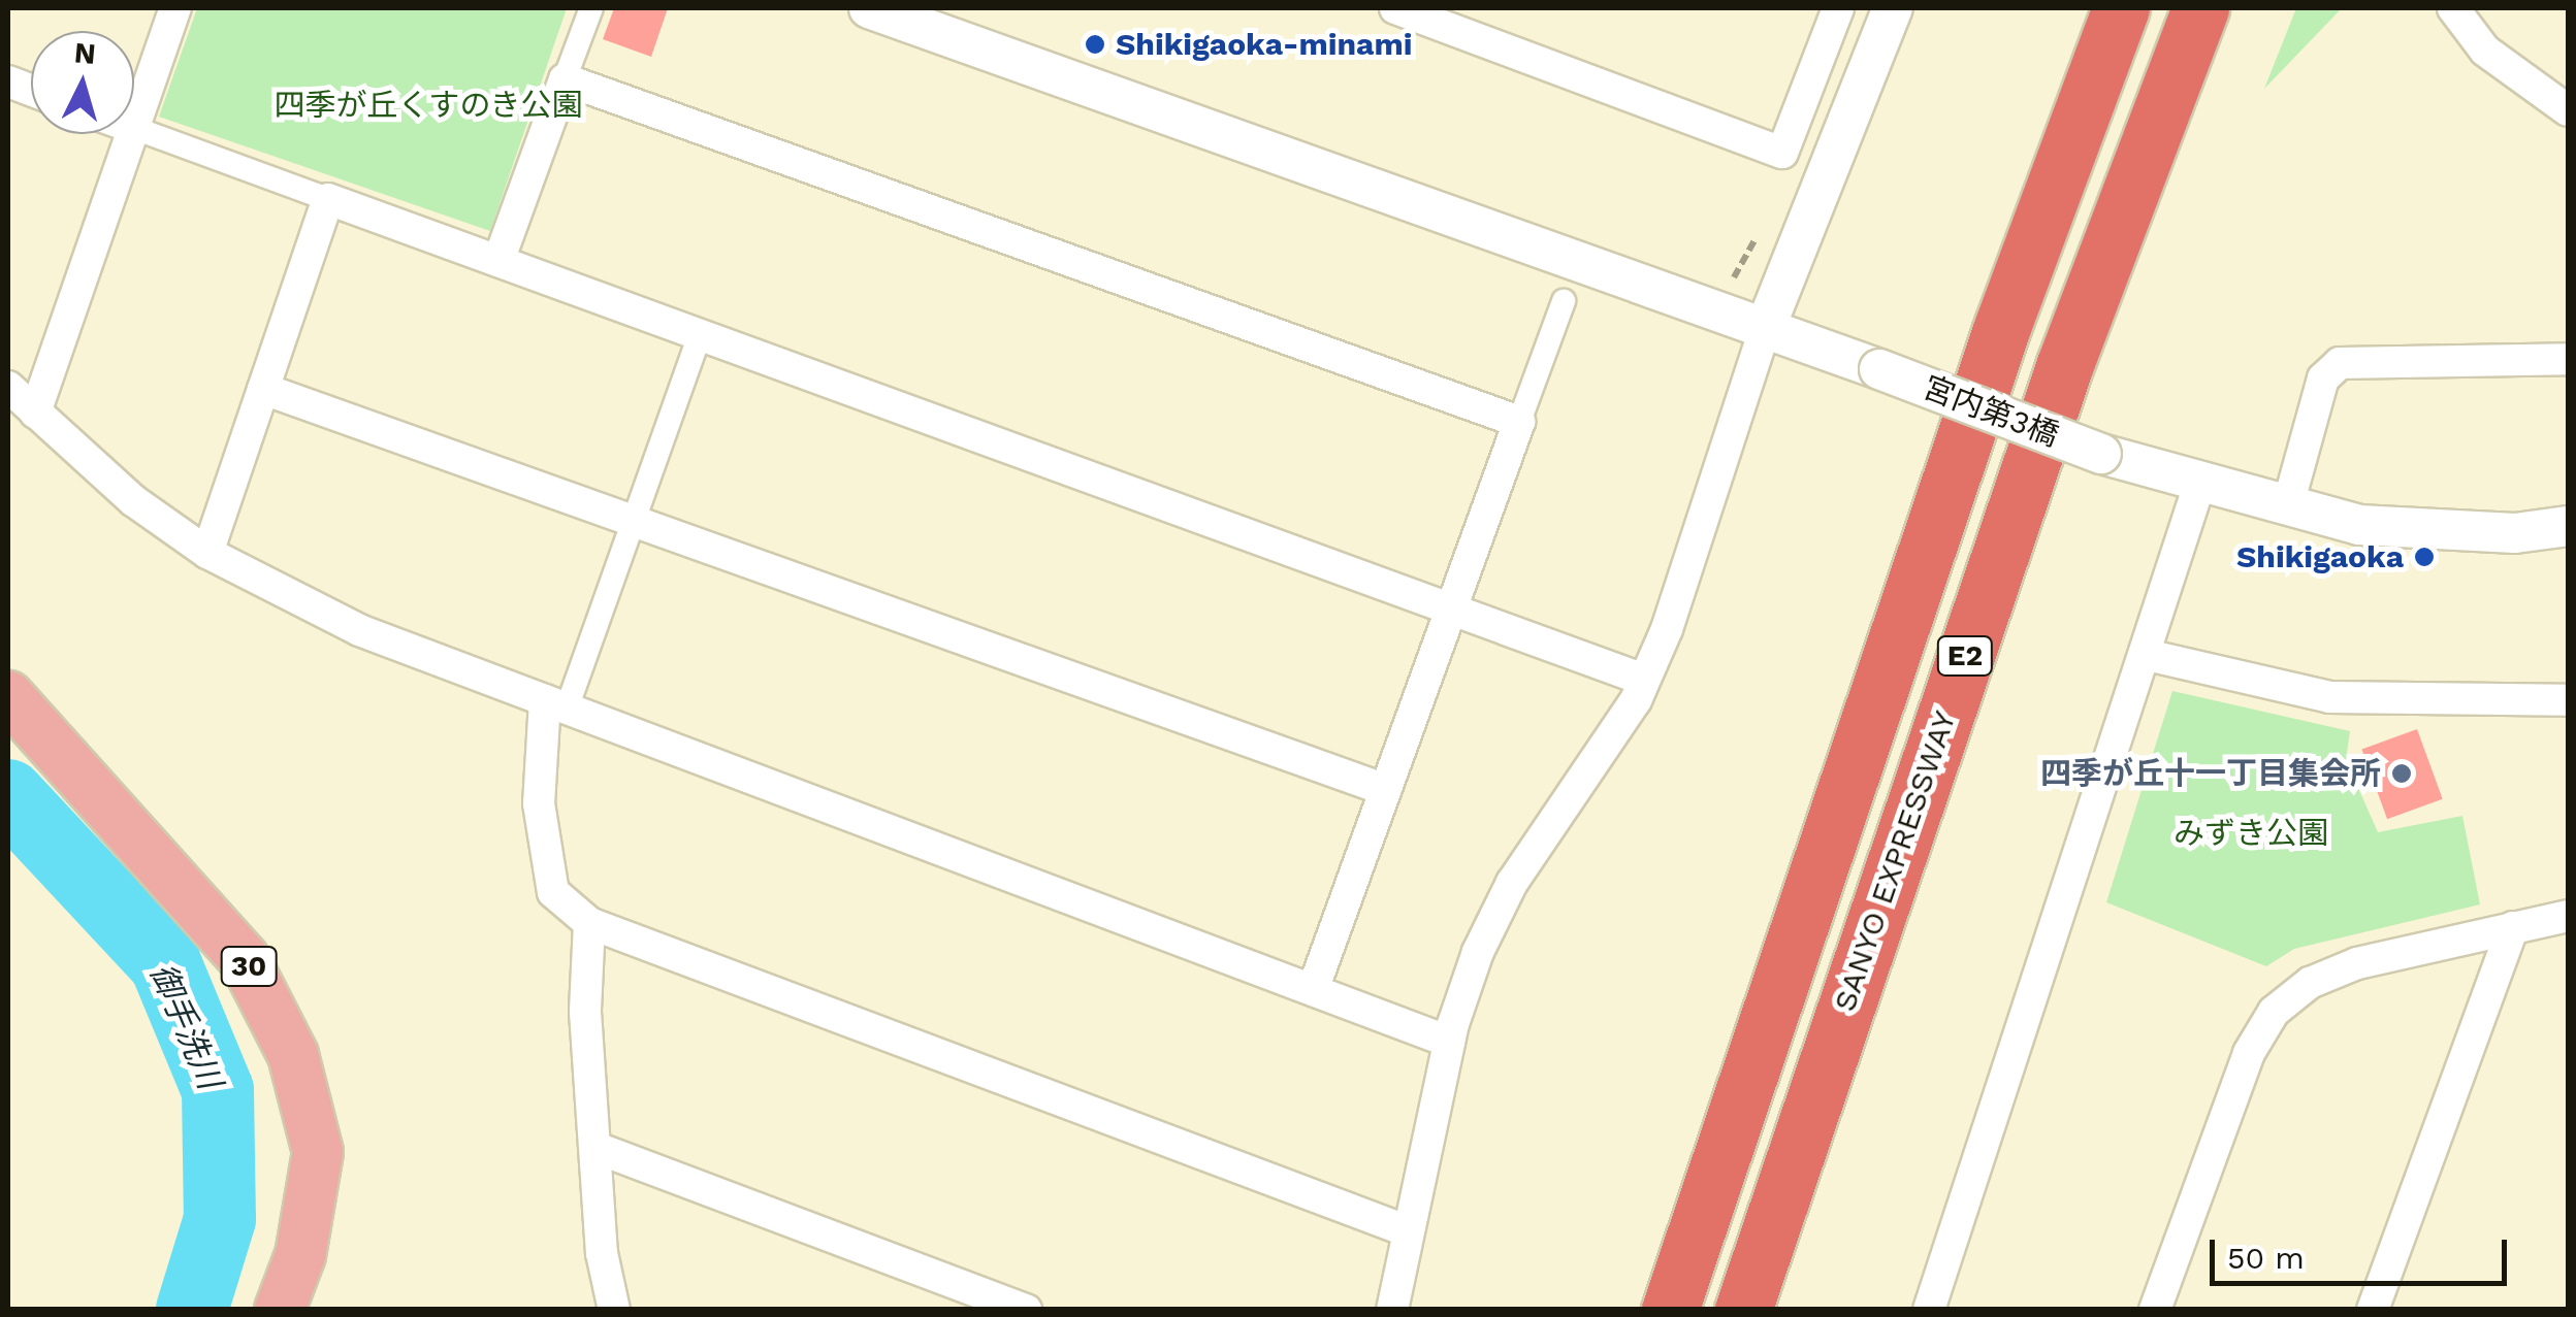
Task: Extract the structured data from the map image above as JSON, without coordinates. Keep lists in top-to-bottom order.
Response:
{
  "streets": {
    "highway": ["E2", "SANYO EXPRESSWAY"],
    "main road": ["30"],
    "street": ["宮内第3橋"]
  },
  "water": ["御手洗川"],
  "parks": ["四季が丘くすのき公園", "みずき公園"],
  "places": ["Shikigaoka-minami", "Shikigaoka", "四季が丘十一丁目集会所"],
  "scale_bar": "50 m",
  "north": "top"
}
